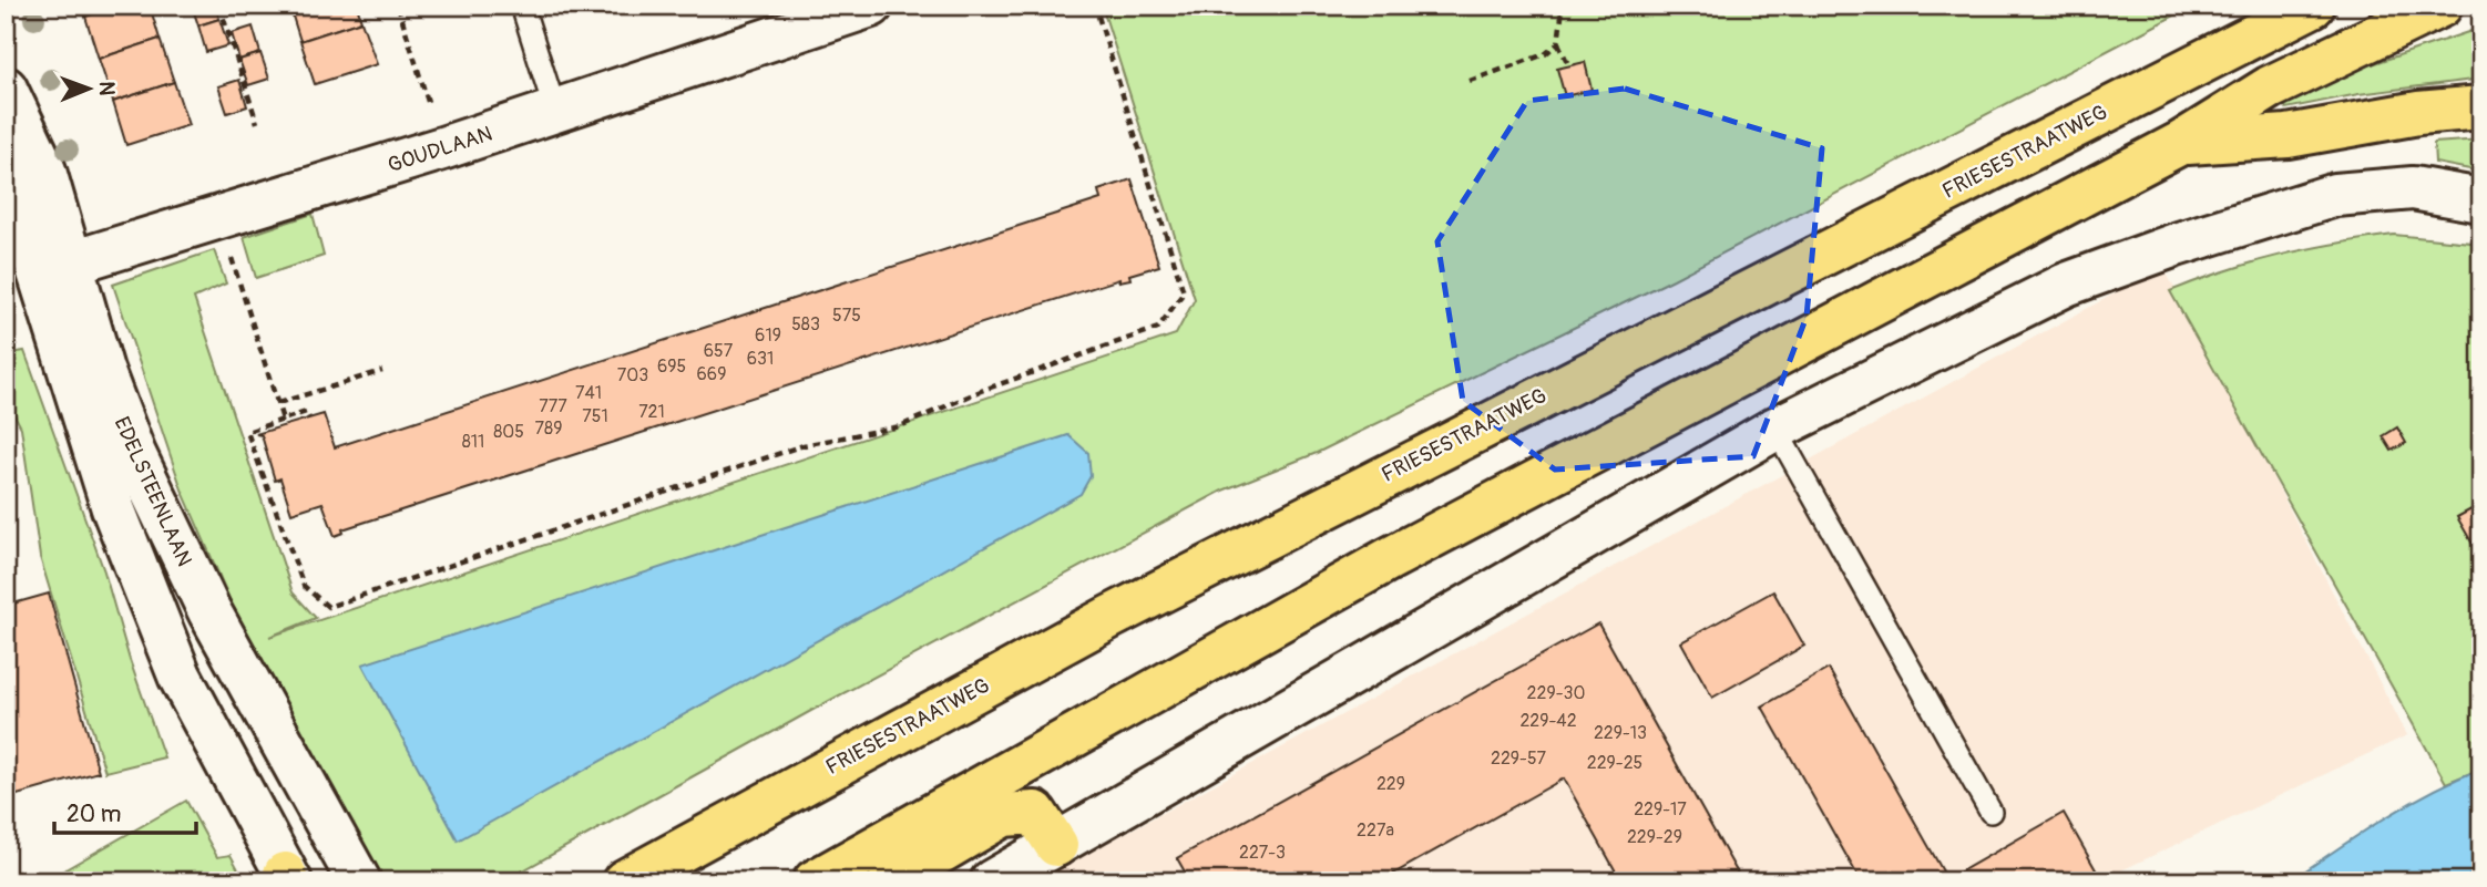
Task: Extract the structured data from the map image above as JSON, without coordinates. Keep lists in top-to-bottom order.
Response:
{
  "streets": {
    "highway": ["FRIESESTRAATWEG"],
    "street": ["GOUDLAAN", "EDELSTEENLAAN"]
  },
  "crossings": [
    ["GOUDLAAN", "EDELSTEENLAAN"]
  ],
  "house_numbers": [
    "575",
    "583",
    "619",
    "657",
    "631",
    "695",
    "669",
    "703",
    "741",
    "777",
    "721",
    "751",
    "789",
    "805",
    "811",
    "229-30",
    "229-42",
    "229-13",
    "229-57",
    "229-25",
    "229",
    "229-17",
    "227a",
    "229-29",
    "227-3"
  ],
  "scale_bar": "20 m",
  "north": "right"
}
